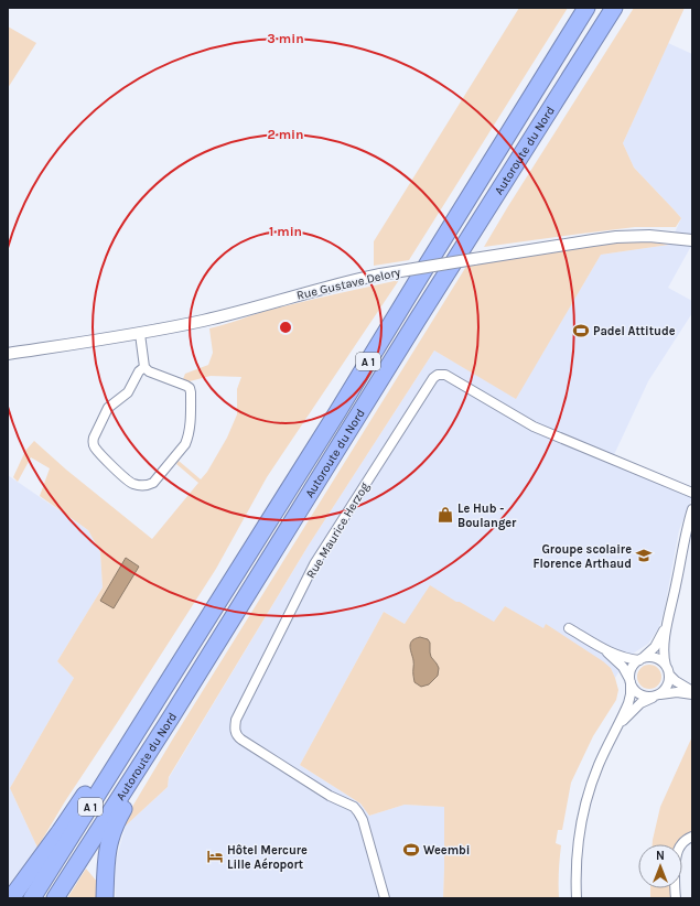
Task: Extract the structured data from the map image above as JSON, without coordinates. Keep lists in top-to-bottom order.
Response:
{
  "streets": {
    "highway": ["Autoroute du Nord", "A 1"],
    "street": ["Rue Gustave Delory", "Rue Maurice Herzog"]
  },
  "places": {
    "sports": ["Padel Attitude", "Weembi"],
    "shop": ["Le Hub - Boulanger"],
    "school or university": ["Groupe scolaire Florence Arthaud"],
    "hotel": ["Hôtel Mercure Lille Aéroport"]
  },
  "north": "top",
  "rings": ["3 min", "2 min", "1 min"]
}
